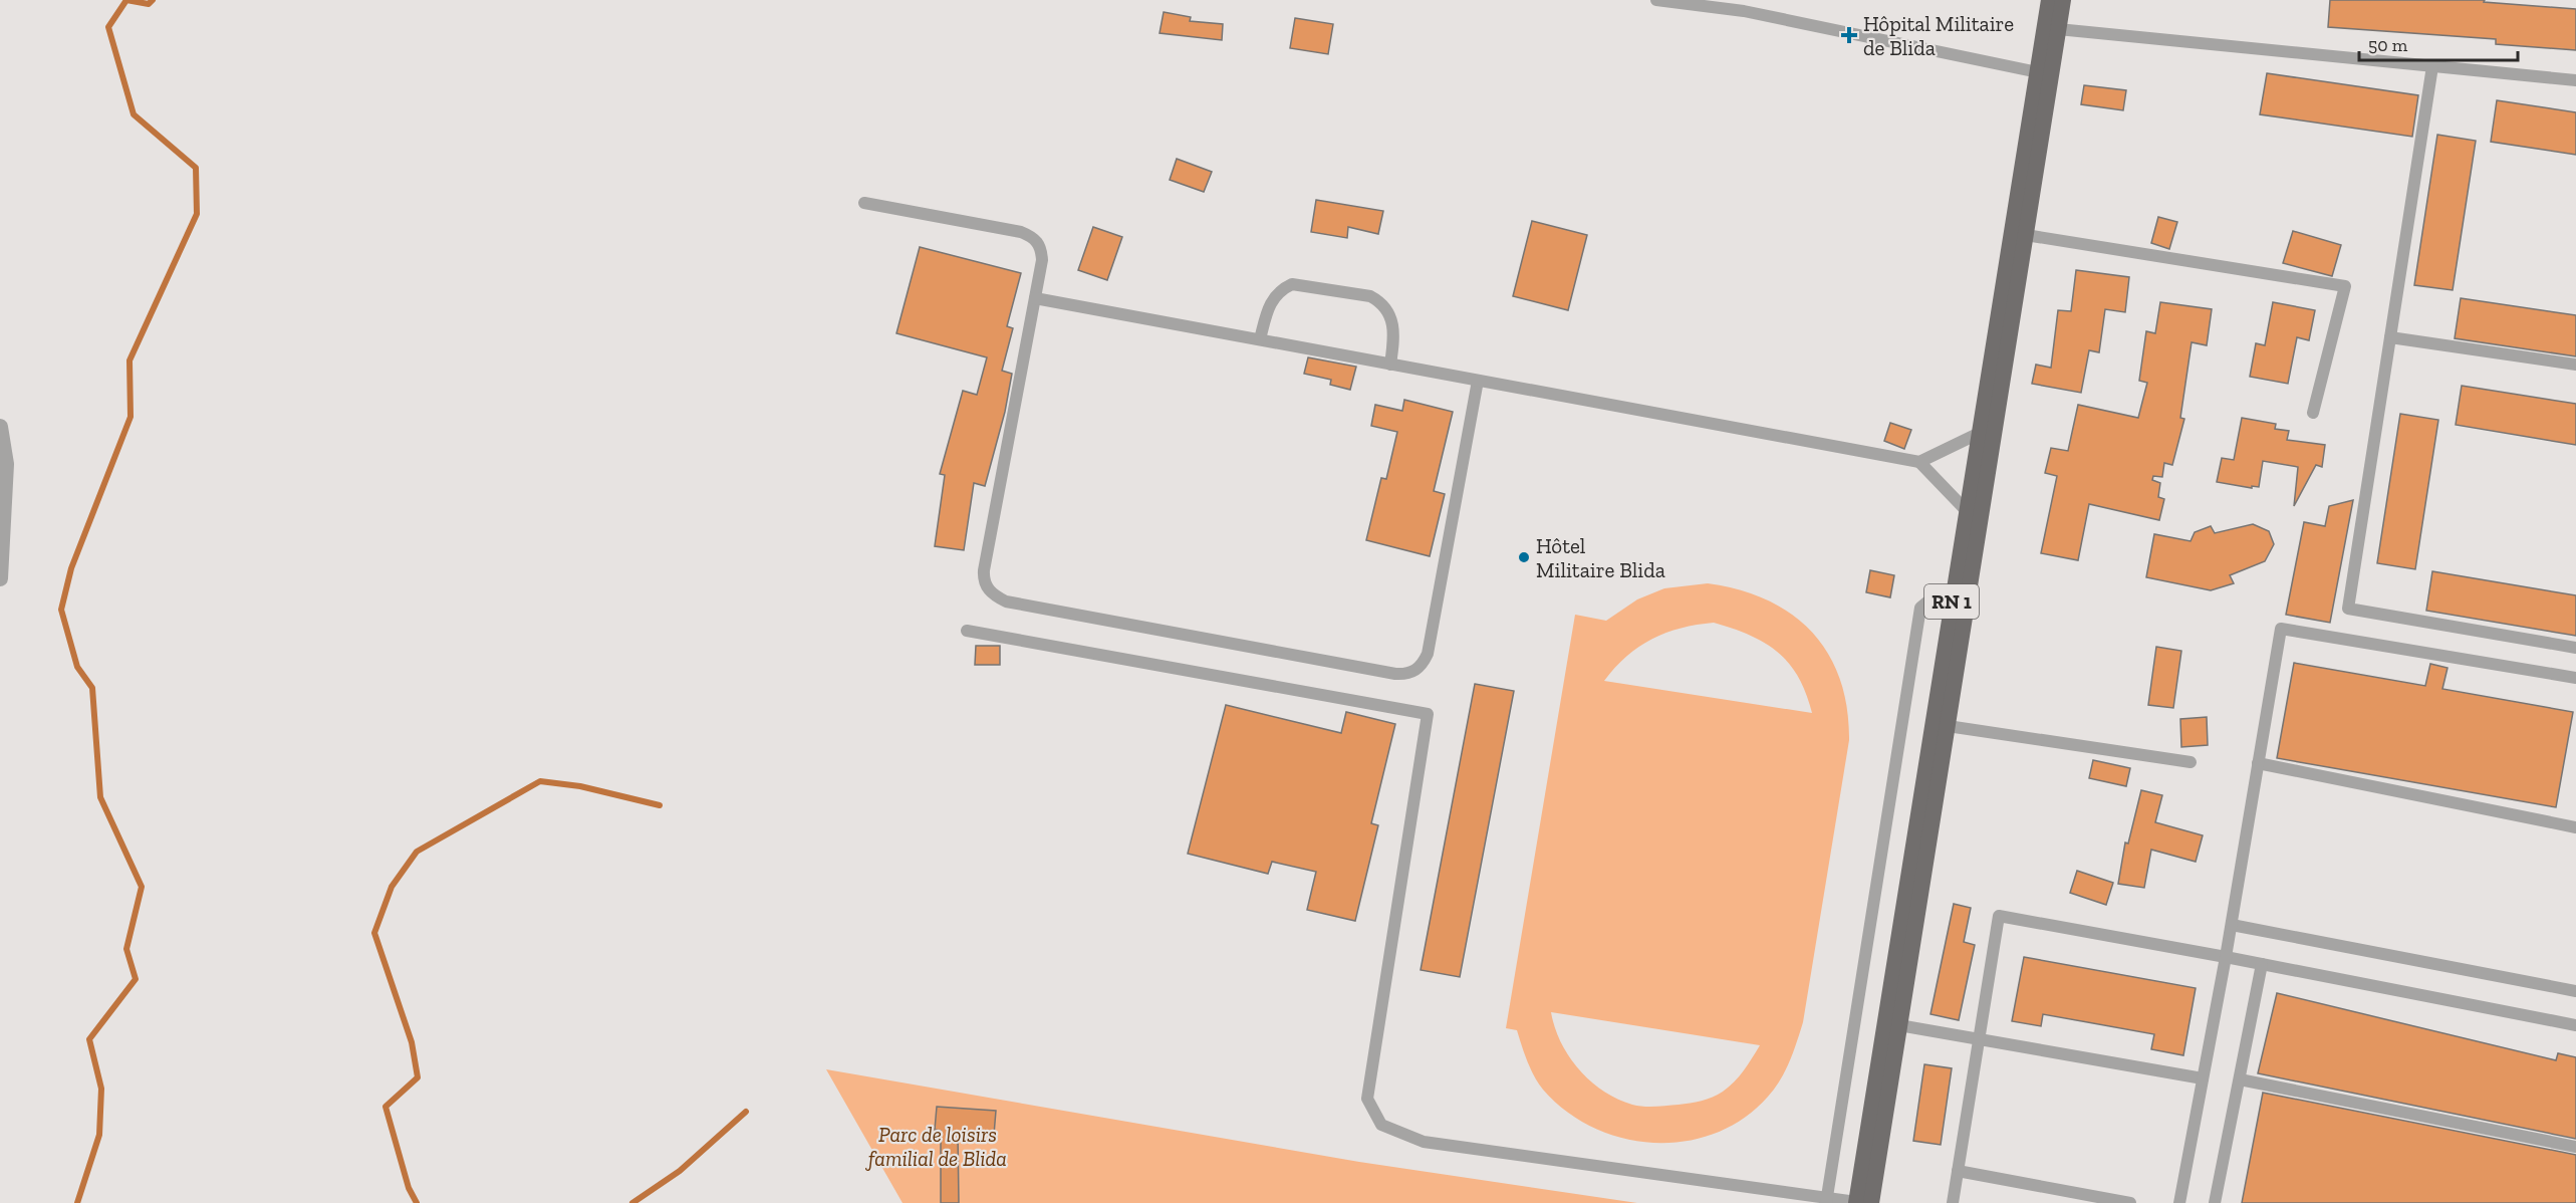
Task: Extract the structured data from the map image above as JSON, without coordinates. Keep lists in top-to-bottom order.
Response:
{
  "streets": {
    "main road": ["RN 1"]
  },
  "parks": ["Parc de loisirs familial de Blida"],
  "places": {
    "health": ["Hôpital Militaire de Blida"],
    "other": ["Hôtel Militaire Blida"]
  },
  "scale_bar": "50 m"
}
